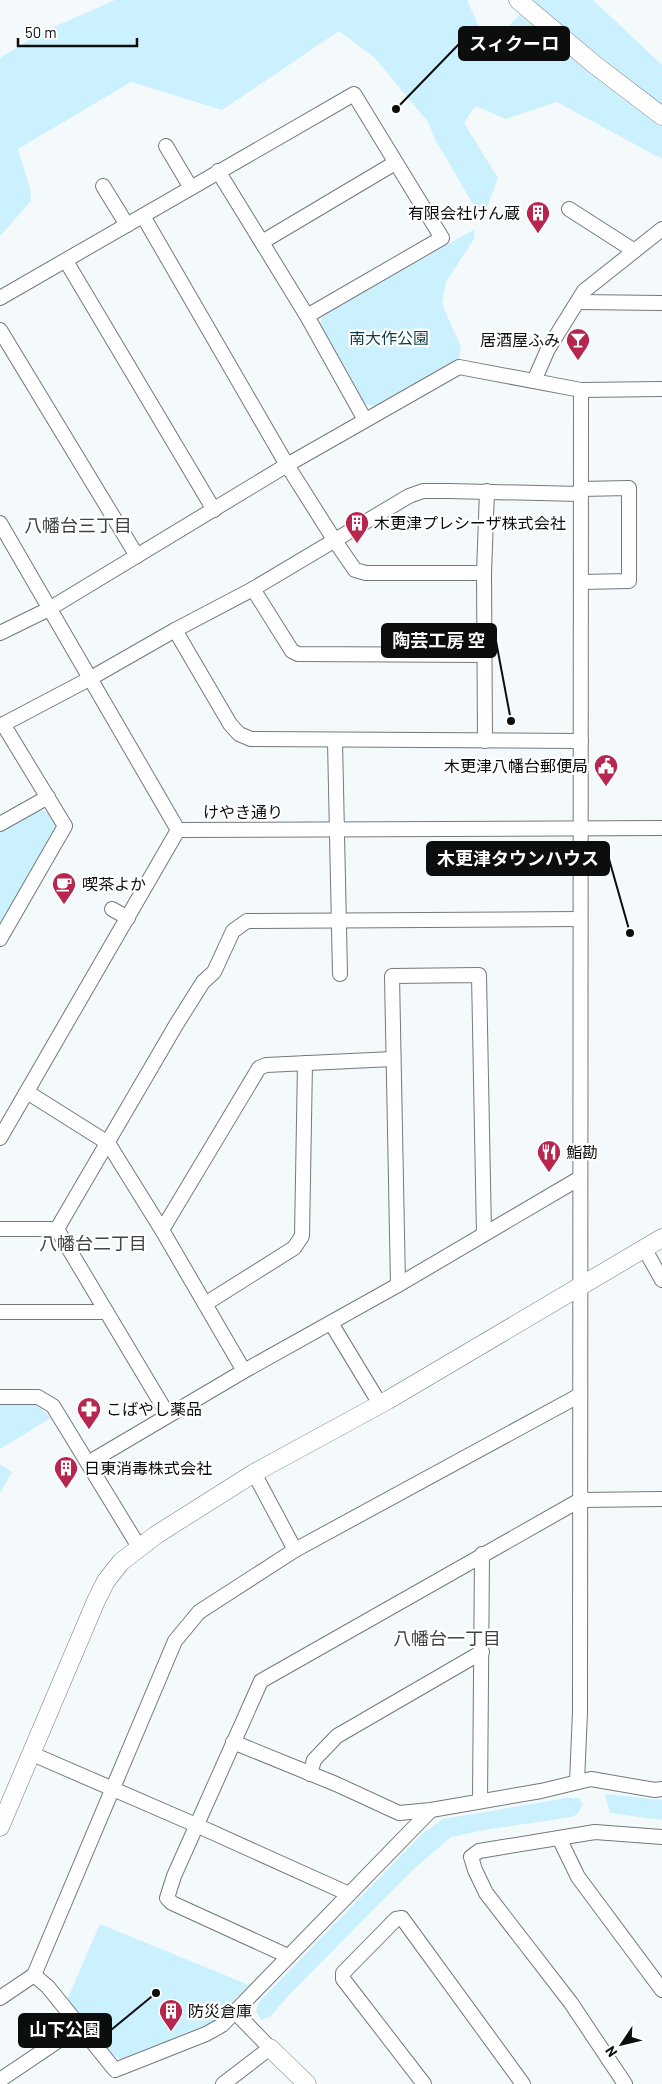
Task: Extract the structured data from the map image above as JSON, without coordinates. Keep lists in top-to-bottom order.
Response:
{
  "streets": {
    "street": ["けやき通り"]
  },
  "districts": ["八幡台三丁目", "八幡台二丁目", "八幡台一丁目"],
  "parks": ["南大作公園"],
  "places": {
    "other": [
      "スィクーロ",
      "陶芸工房 空",
      "木更津タウンハウス",
      "山下公園"
    ],
    "building": [
      "有限会社けん蔵",
      "木更津プレシーザ株式会社",
      "日東消毒株式会社",
      "防災倉庫"
    ],
    "bar": ["居酒屋ふみ"],
    "public building": ["木更津八幡台郵便局"],
    "cafe": ["喫茶よか"],
    "restaurant": ["鮨勘"],
    "pharmacy": ["こばやし薬品"]
  },
  "scale_bar": "50 m",
  "north": "bottom left"
}
